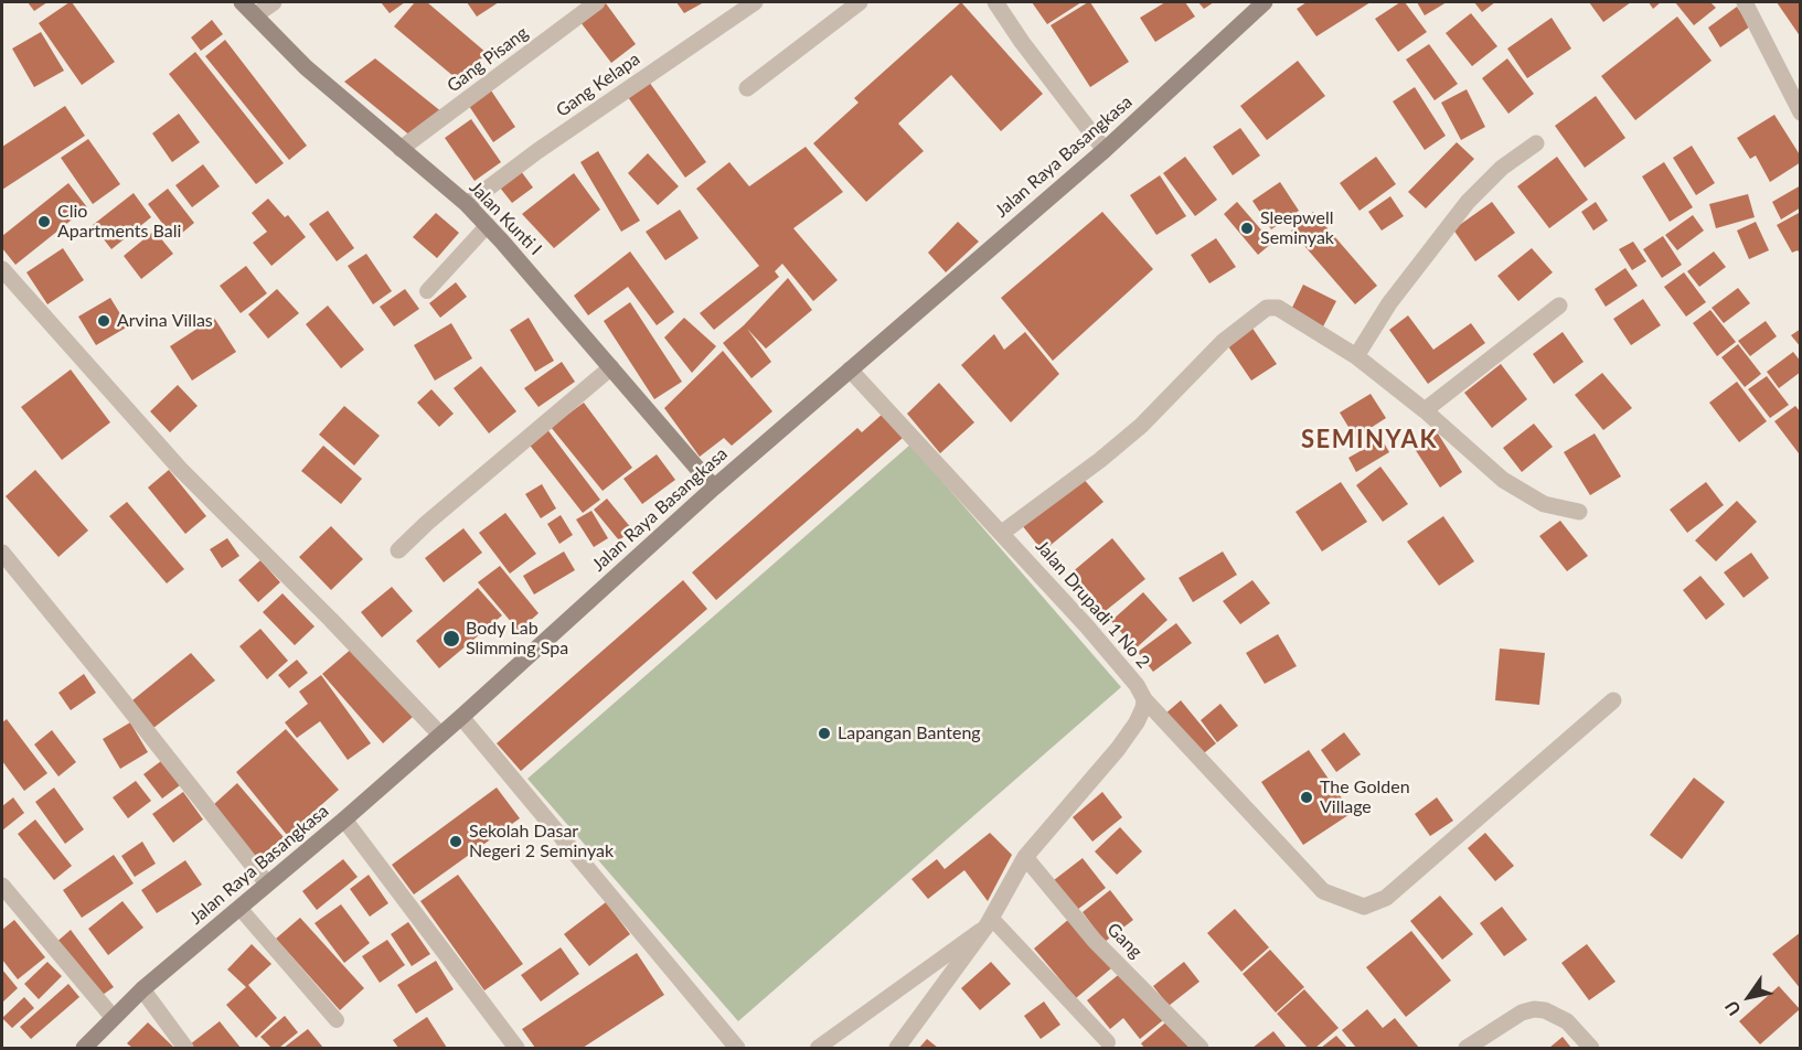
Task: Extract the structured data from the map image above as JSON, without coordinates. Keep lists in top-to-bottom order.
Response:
{
  "streets": {
    "main road": ["Jalan Raya Basangkasa", "Jalan Kunti I"],
    "street": [
      "Gang Pisang",
      "Gang Kelapa",
      "Jalan Drupadi 1 No 2",
      "Gang"
    ]
  },
  "crossings": [
    ["Gang Pisang", "Jalan Kunti I"],
    ["Gang Kelapa", "Jalan Kunti I"],
    ["Jalan Raya Basangkasa", "Jalan Kunti I"],
    ["Jalan Raya Basangkasa", "Jalan Drupadi 1 No 2"],
    ["Jalan Drupadi 1 No 2", "Gang"]
  ],
  "districts": ["SEMINYAK"],
  "places": [
    "Clio Apartments Bali",
    "Sleepwell Seminyak",
    "Arvina Villas",
    "Body Lab Slimming Spa",
    "Lapangan Banteng",
    "The Golden Village",
    "Sekolah Dasar Negeri 2 Seminyak"
  ],
  "north": "bottom left"
}
